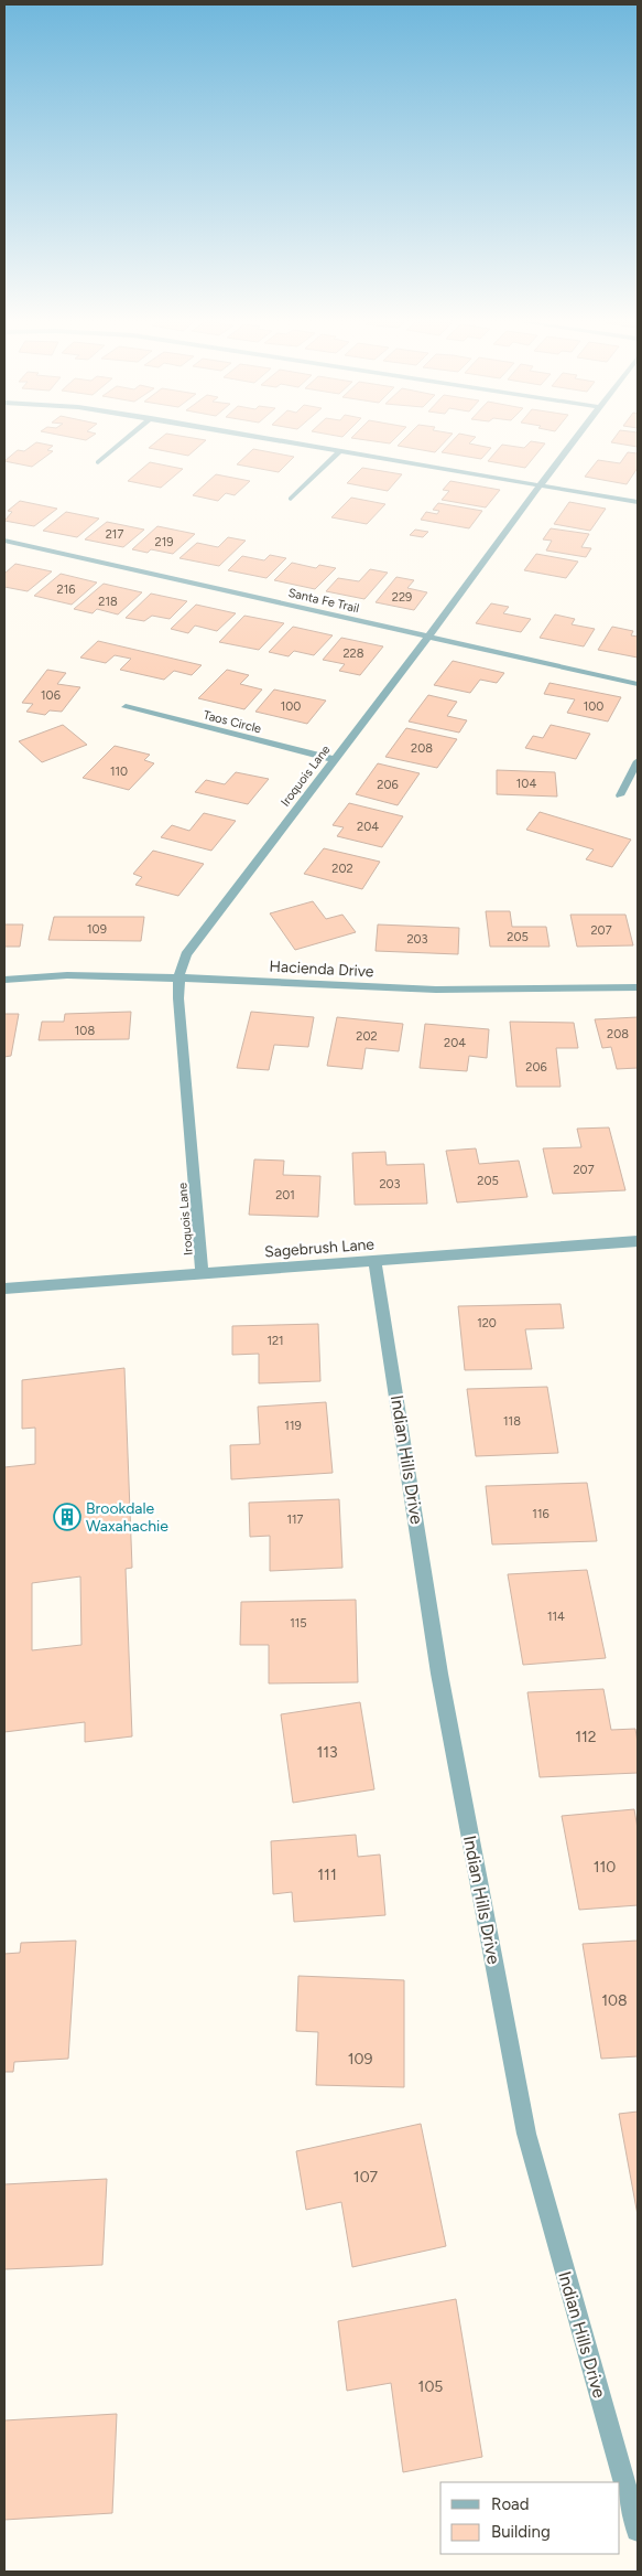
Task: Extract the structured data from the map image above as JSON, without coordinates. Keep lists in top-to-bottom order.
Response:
{
  "streets": {
    "street": [
      "Santa Fe Trail",
      "Taos Circle",
      "Iroquois Lane",
      "Hacienda Drive",
      "Sagebrush Lane",
      "Indian Hills Drive"
    ]
  },
  "crossings": [
    ["Santa Fe Trail", "Iroquois Lane"],
    ["Taos Circle", "Iroquois Lane"],
    ["Iroquois Lane", "Hacienda Drive"],
    ["Iroquois Lane", "Sagebrush Lane"],
    ["Sagebrush Lane", "Indian Hills Drive"]
  ],
  "places": {
    "building": ["Brookdale Waxahachie"]
  },
  "house_numbers": [
    "217",
    "219",
    "216",
    "229",
    "218",
    "228",
    "106",
    "100",
    "100",
    "208",
    "110",
    "104",
    "206",
    "204",
    "202",
    "109",
    "207",
    "205",
    "203",
    "108",
    "208",
    "202",
    "204",
    "206",
    "207",
    "205",
    "203",
    "201",
    "120",
    "121",
    "118",
    "119",
    "116",
    "117",
    "114",
    "115",
    "112",
    "113",
    "110",
    "111",
    "108",
    "109",
    "107",
    "105"
  ],
  "legend": ["Road", "Building"]
}
